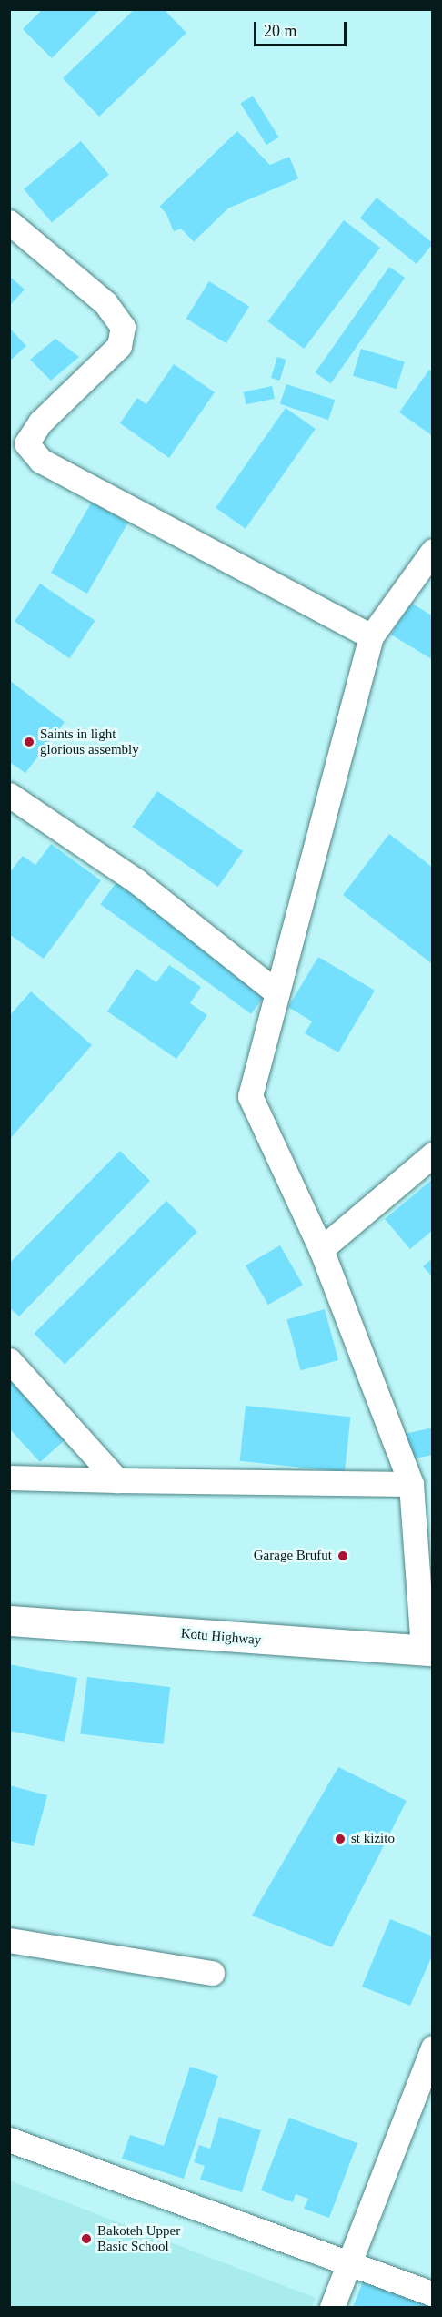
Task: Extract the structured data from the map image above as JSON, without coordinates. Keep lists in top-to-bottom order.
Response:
{
  "streets": {
    "street": ["Kotu Highway"]
  },
  "places": [
    "Saints in light glorious assembly",
    "Garage Brufut",
    "st kizito",
    "Bakoteh Upper Basic School"
  ],
  "scale_bar": "20 m"
}
